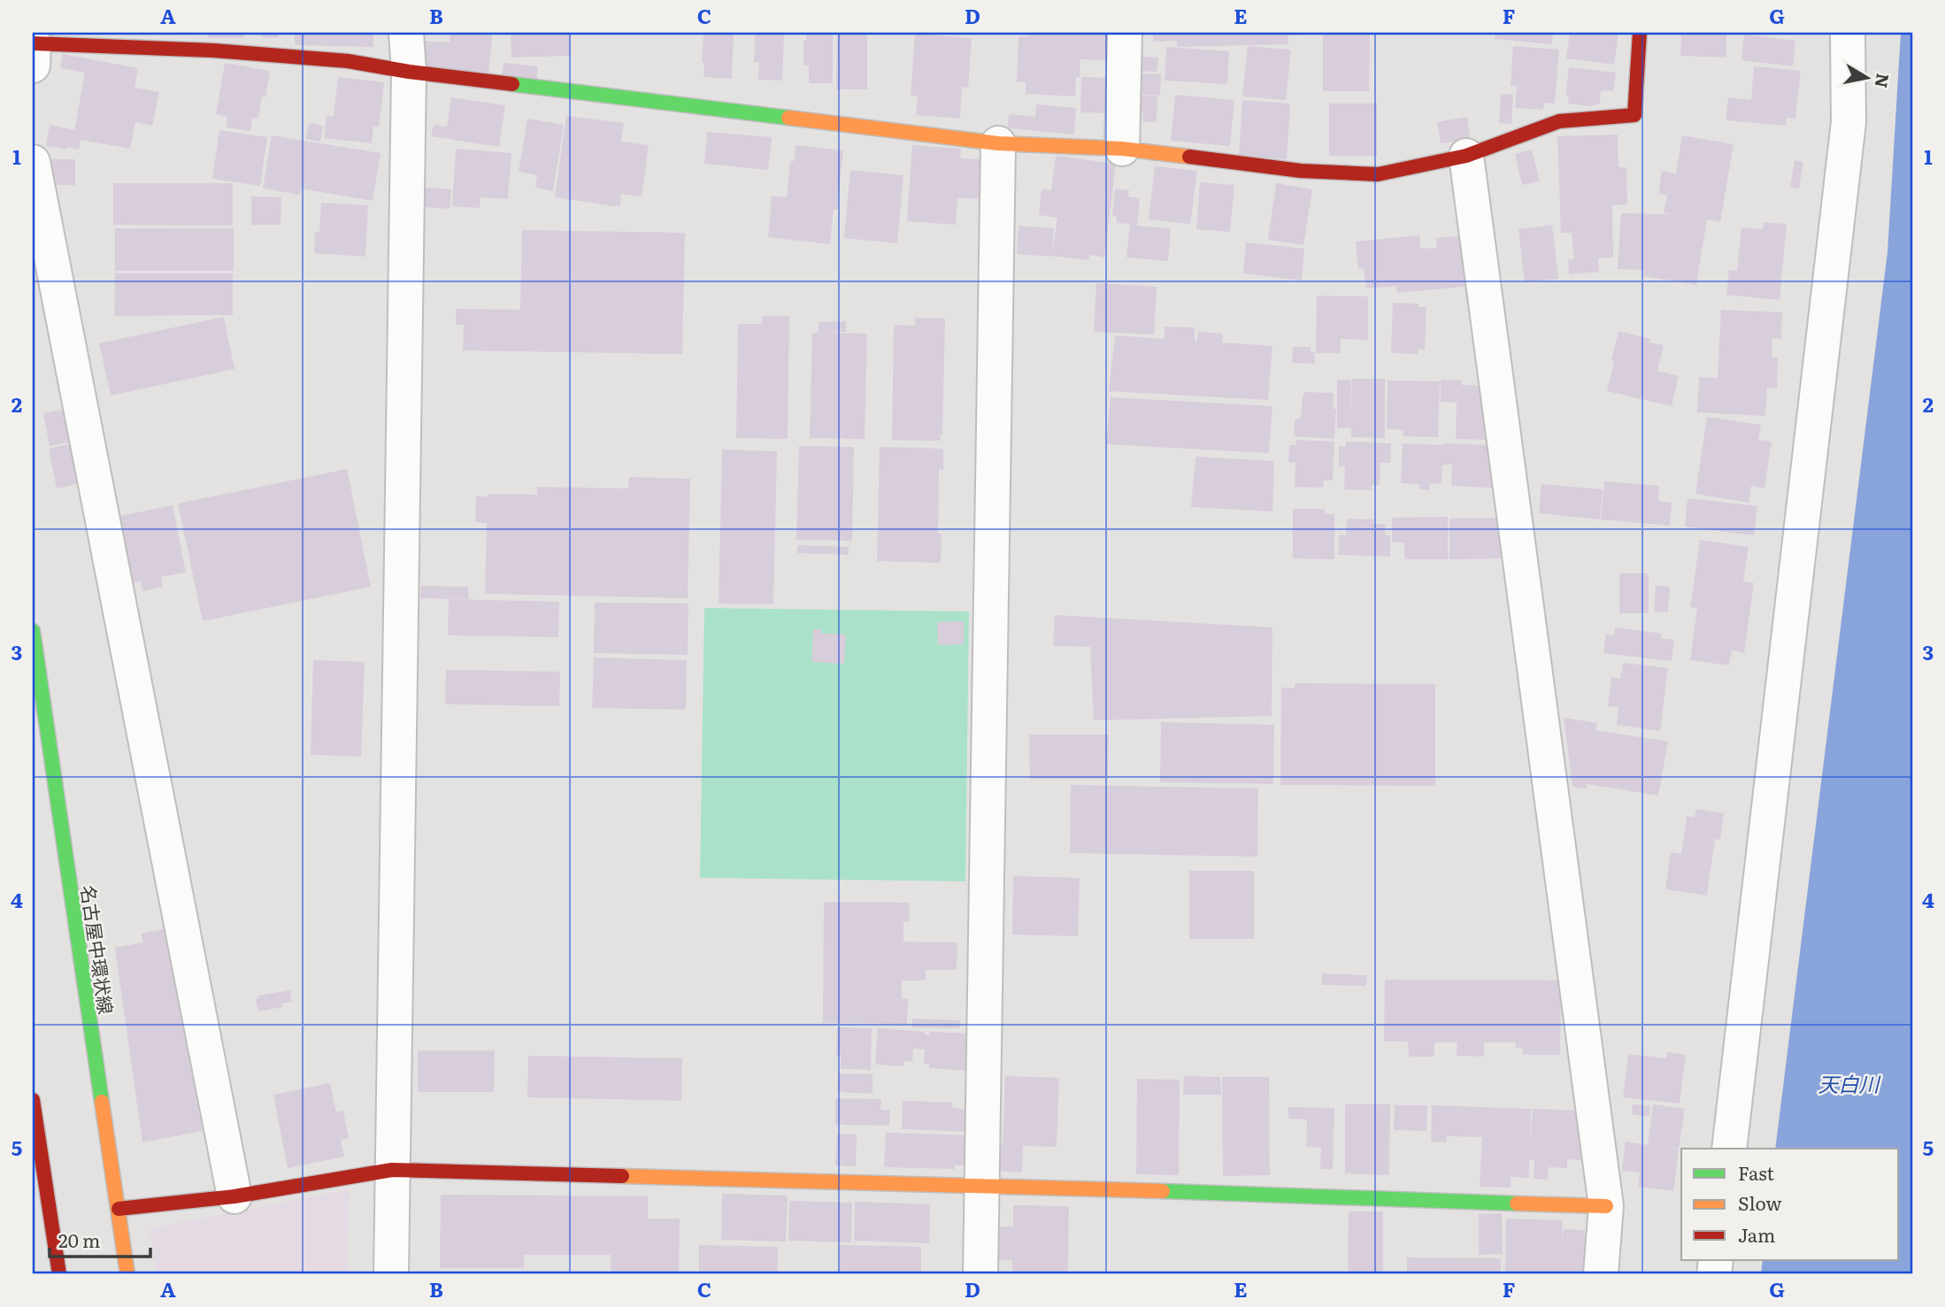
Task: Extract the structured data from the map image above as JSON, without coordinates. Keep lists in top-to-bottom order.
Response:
{
  "streets": {
    "street": ["名古屋中環状線"]
  },
  "water": ["天白川"],
  "legend": ["Fast", "Slow", "Jam"],
  "scale_bar": "20 m",
  "north": "right",
  "grid": {
    "columns": [
      "A",
      "B",
      "C",
      "D",
      "E",
      "F",
      "G"
    ],
    "rows": [
      "1",
      "2",
      "3",
      "4",
      "5"
    ]
  }
}
